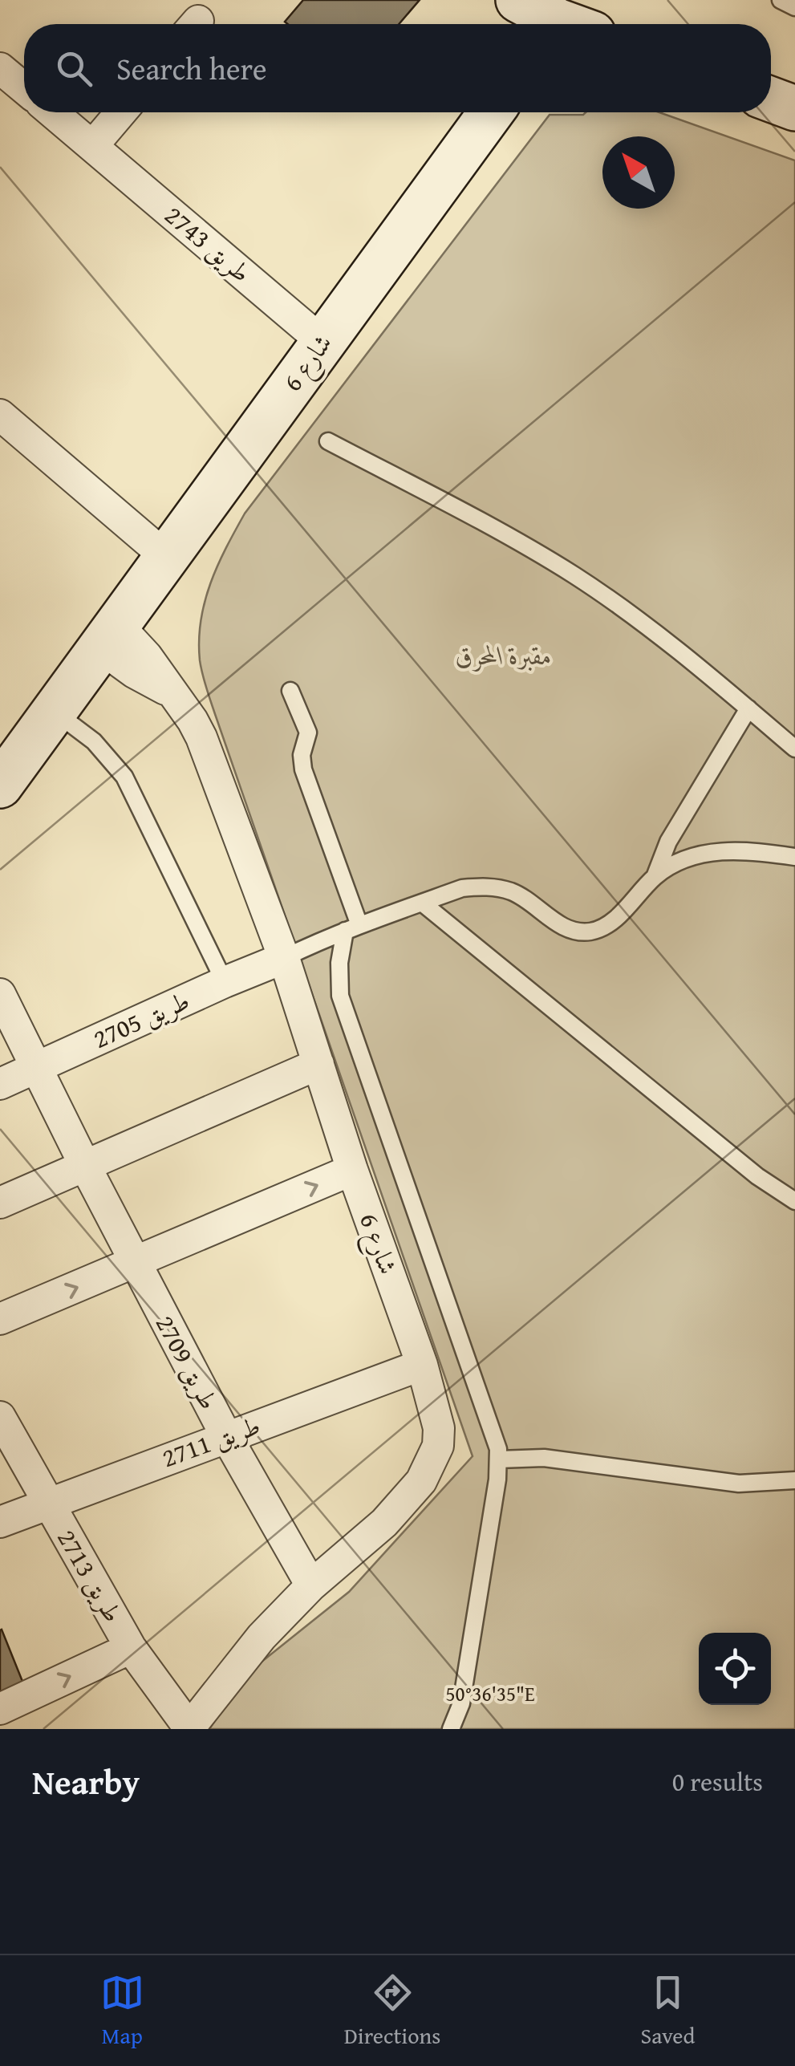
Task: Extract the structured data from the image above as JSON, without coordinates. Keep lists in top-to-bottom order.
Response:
{
  "streets": {
    "street": [
      "طريق 2743",
      "شارع 6",
      "طريق 2705",
      "طريق 2709",
      "طريق 2711",
      "طريق 2713"
    ]
  },
  "crossings": [
    ["طريق 2743", "شارع 6"],
    ["شارع 6", "طريق 2705"],
    ["شارع 6", "طريق 2709"],
    ["شارع 6", "طريق 2711"],
    ["شارع 6", "طريق 2713"],
    ["طريق 2705", "طريق 2709"],
    ["طريق 2709", "طريق 2711"],
    ["طريق 2711", "طريق 2713"]
  ],
  "parks": ["مقبرة المحرق"],
  "north": "top left",
  "page": {
    "search": "Search here",
    "heading": ["Nearby", "0 results"],
    "nav": ["Map", "Directions", "Saved"]
  },
  "coordinates": ["50°36'35\"E"]
}
